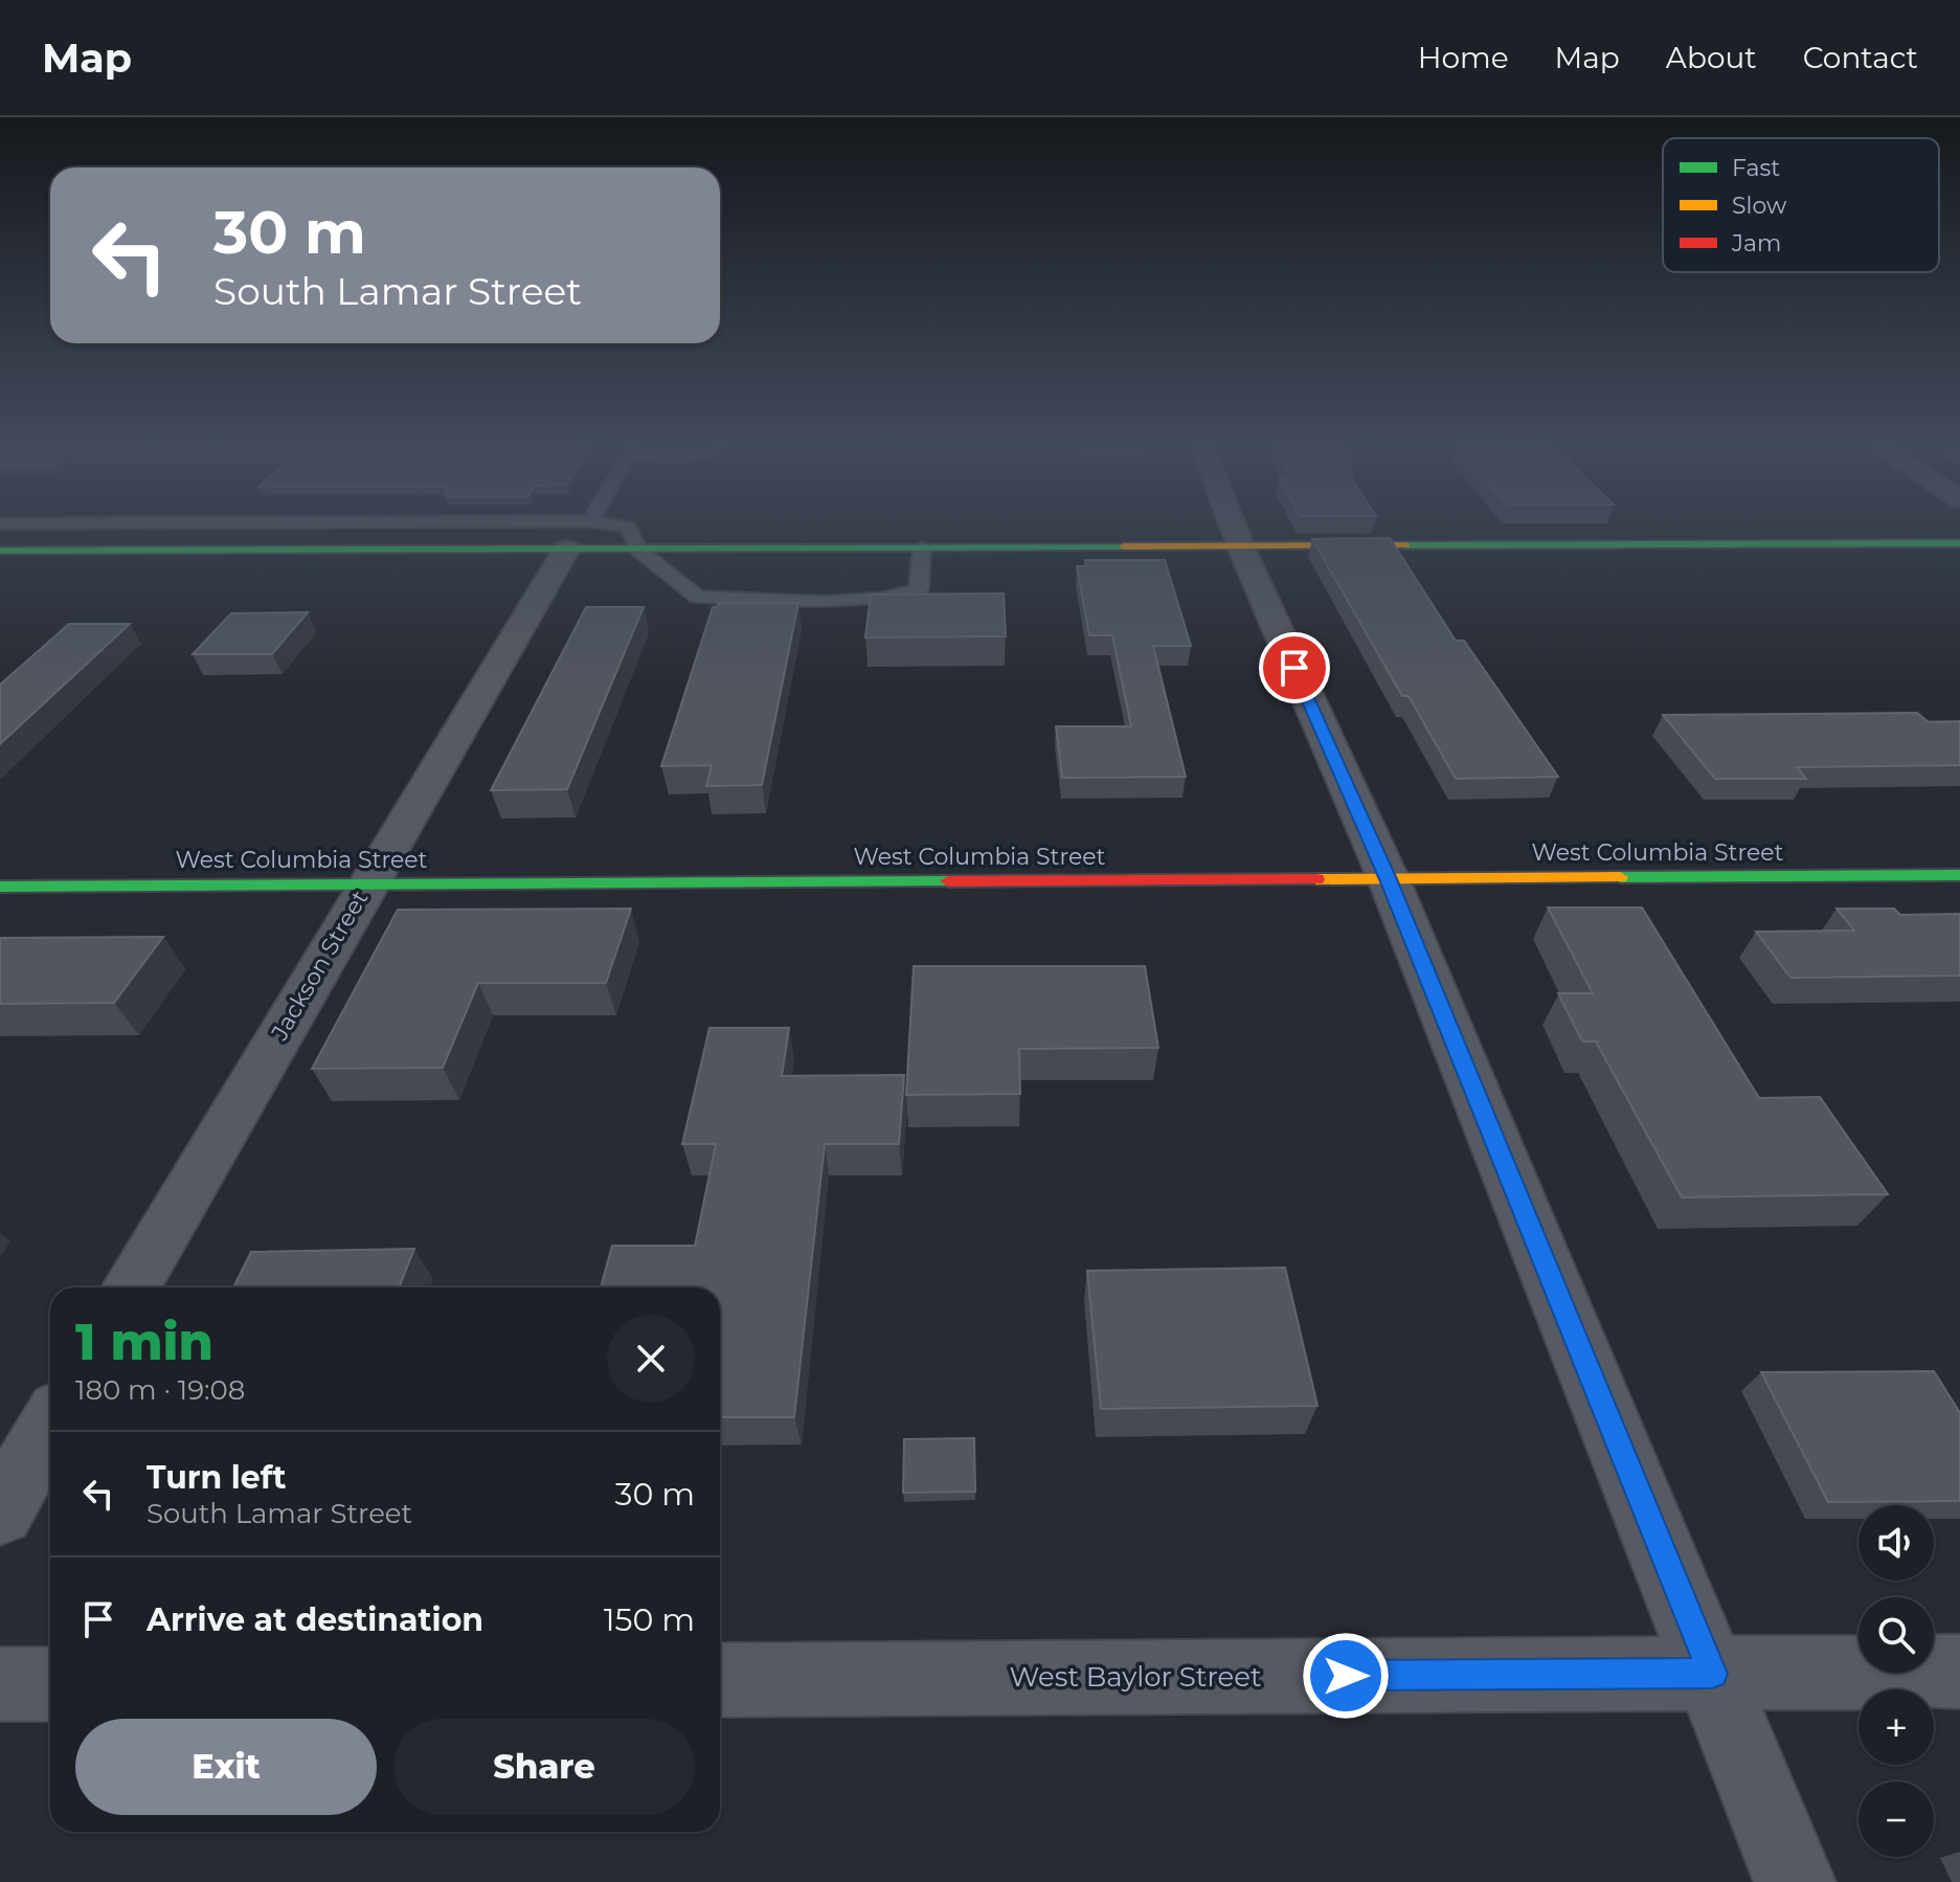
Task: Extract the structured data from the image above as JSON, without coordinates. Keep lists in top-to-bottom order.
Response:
{
  "streets": {
    "street": ["West Columbia Street", "Jackson Street", "West Baylor Street"]
  },
  "crossings": [
    ["West Columbia Street", "Jackson Street"]
  ],
  "legend": ["Fast", "Slow", "Jam"],
  "page": {
    "header": "Map",
    "nav": [
      "Home",
      "Map",
      "About",
      "Contact"
    ],
    "turn": ["30 m", "South Lamar Street"],
    "heading": ["1 min", "180 m · 19:08"],
    "list": [
      {
        "name": "Turn left",
        "note": "South Lamar Street",
        "value": "30 m"
      },
      {
        "name": "Arrive at destination",
        "value": "150 m"
      }
    ],
    "map_buttons": ["+", "−"],
    "buttons": ["Exit", "Share"]
  }
}
